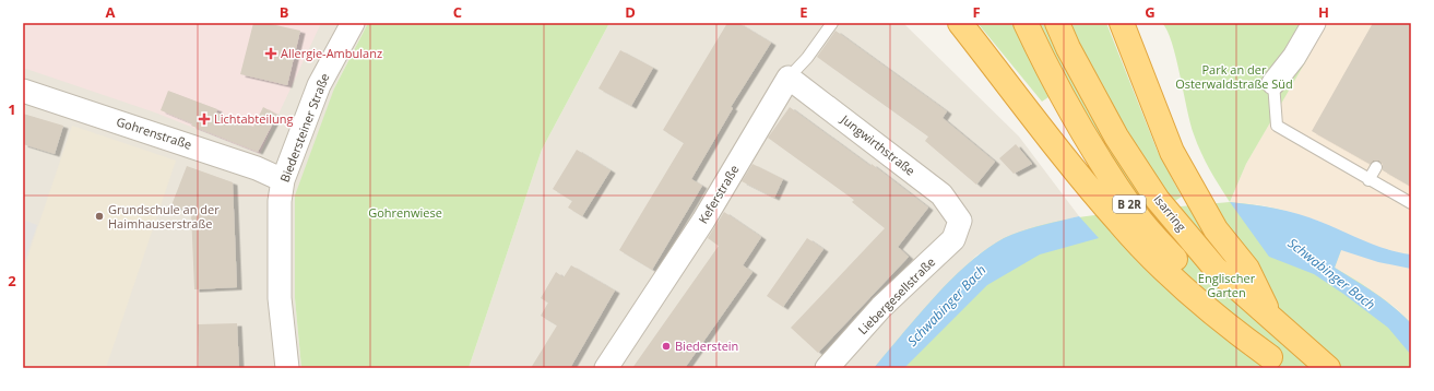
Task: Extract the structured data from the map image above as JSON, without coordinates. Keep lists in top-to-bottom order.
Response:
{
  "streets": {
    "highway": ["B 2R", "Isarring"],
    "street": [
      "Biedersteiner Straße",
      "Gohrenstraße",
      "Jungwirthstraße",
      "Keferstraße",
      "Liebergesellstraße"
    ]
  },
  "crossings": [
    ["Biedersteiner Straße", "Gohrenstraße"],
    ["Jungwirthstraße", "Keferstraße"],
    ["Jungwirthstraße", "Liebergesellstraße"]
  ],
  "water": ["Schwabinger Bach"],
  "parks": ["Park an der Osterwaldstraße Süd", "Gohrenwiese", "Englischer Garten"],
  "places": {
    "health": ["Allergie-Ambulanz", "Lichtabteilung"],
    "other": ["Grundschule an der Haimhauserstraße", "Biederstein"]
  },
  "grid": {
    "columns": [
      "A",
      "B",
      "C",
      "D",
      "E",
      "F",
      "G",
      "H"
    ],
    "rows": ["1", "2"]
  }
}
